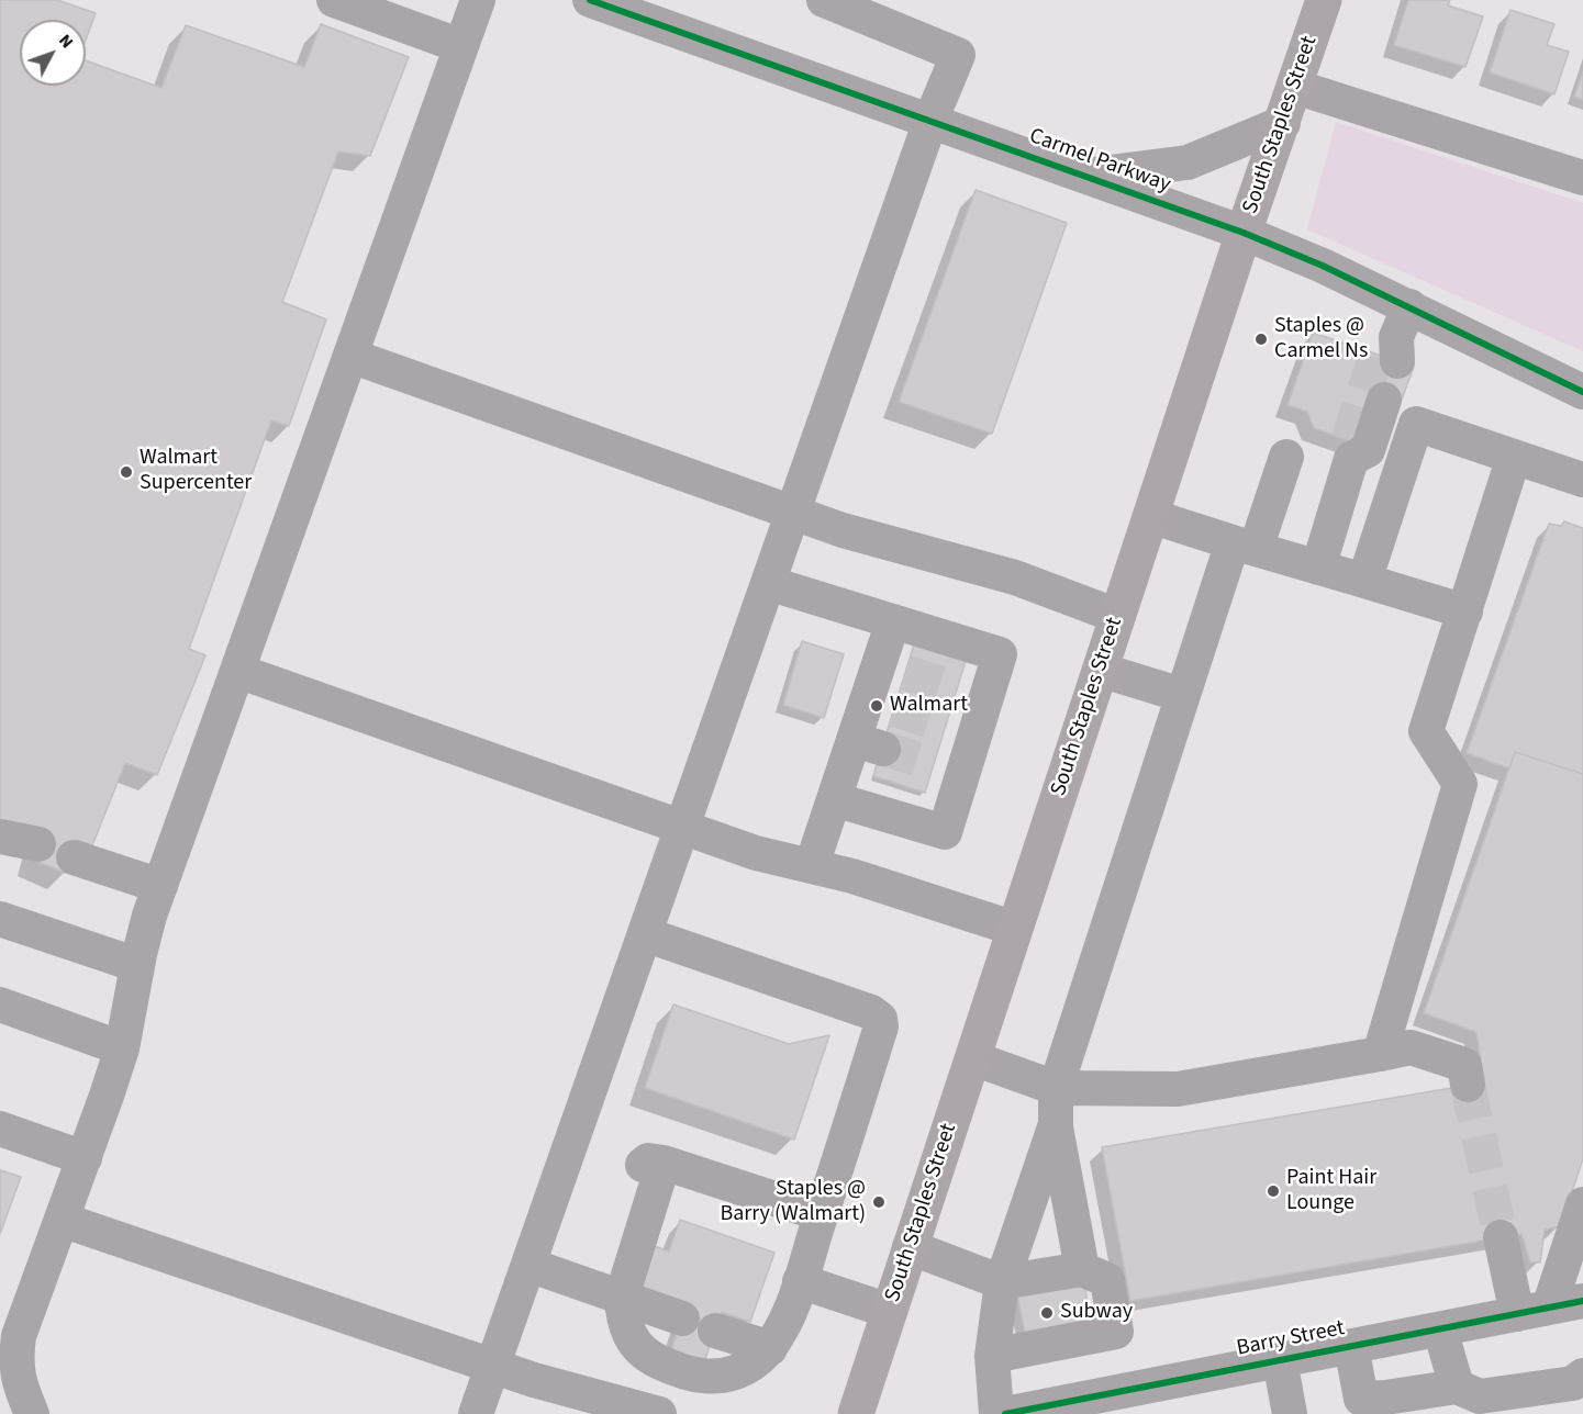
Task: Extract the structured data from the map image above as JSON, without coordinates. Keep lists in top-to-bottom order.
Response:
{
  "streets": {
    "main road": ["South Staples Street"],
    "street": ["Carmel Parkway", "Barry Street"]
  },
  "crossings": [
    ["South Staples Street", "Carmel Parkway"]
  ],
  "places": [
    "Staples @ Carmel Ns",
    "Walmart Supercenter",
    "Walmart",
    "Paint Hair Lounge",
    "Staples @ Barry (Walmart)",
    "Subway"
  ],
  "north": "top right"
}
